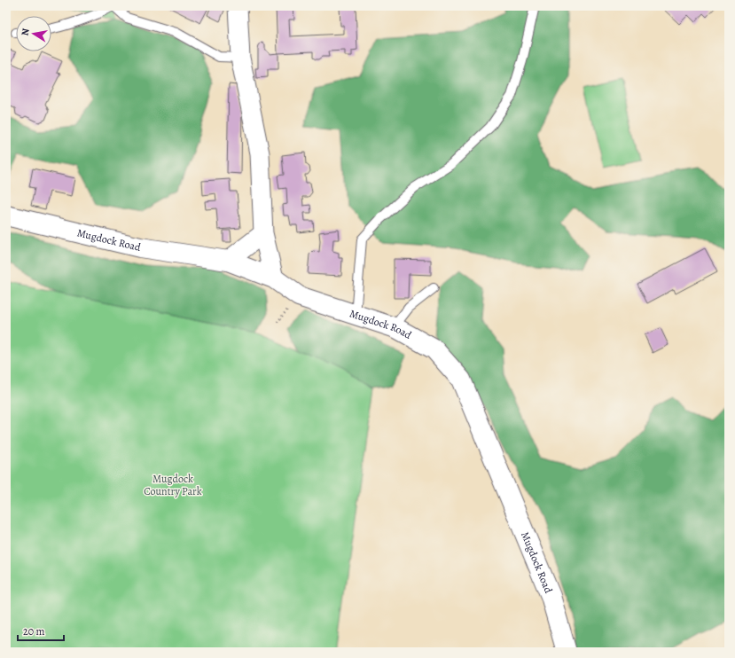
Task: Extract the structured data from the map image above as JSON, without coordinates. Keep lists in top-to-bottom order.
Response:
{
  "streets": {
    "street": ["Mugdock Road"]
  },
  "parks": ["Mugdock Country Park"],
  "scale_bar": "20 m",
  "north": "left"
}
